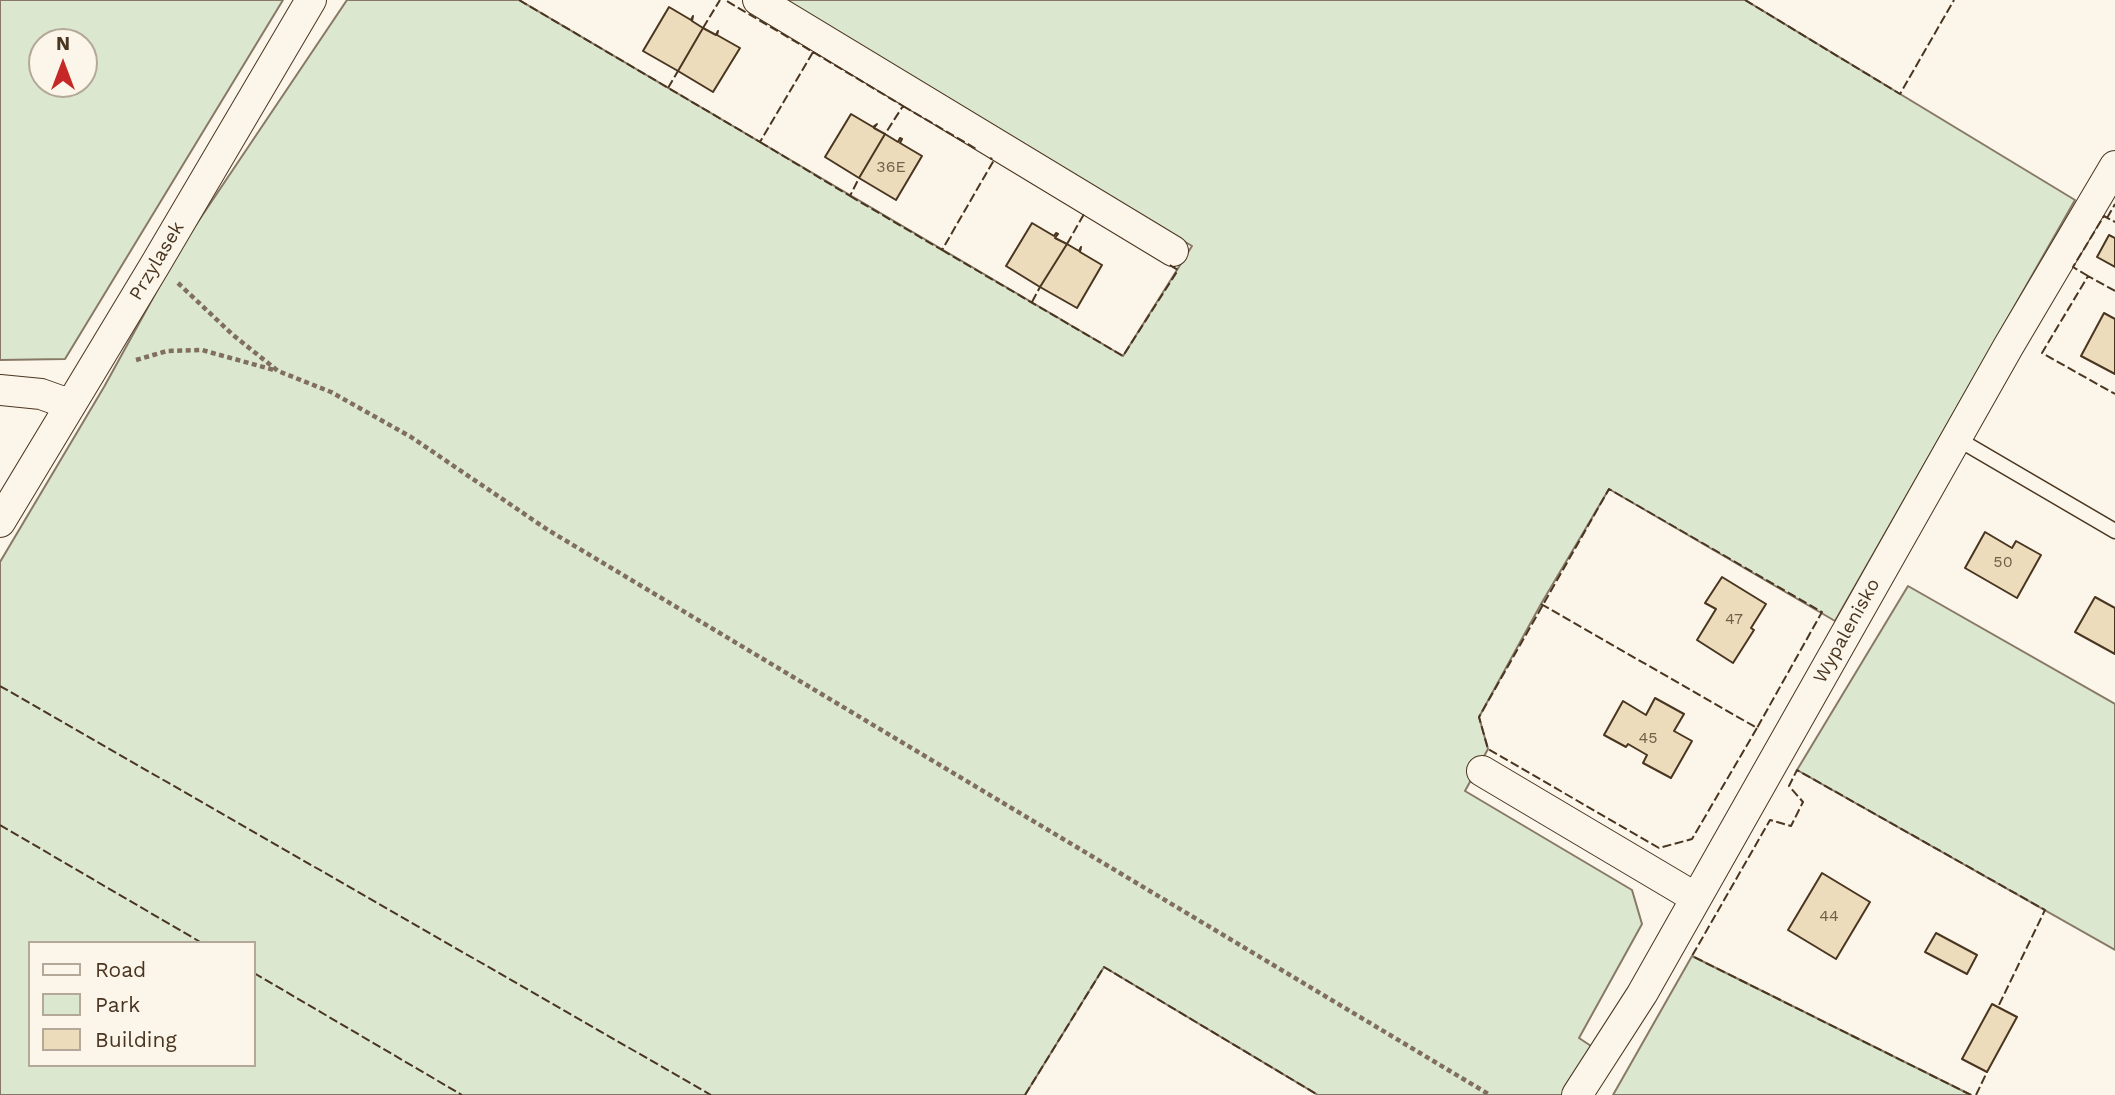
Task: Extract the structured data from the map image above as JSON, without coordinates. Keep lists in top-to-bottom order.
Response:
{
  "streets": {
    "street": ["Przylasek", "Wypalenisko"]
  },
  "house_numbers": [
    "36E",
    "50",
    "47",
    "45",
    "44"
  ],
  "legend": ["Road", "Park", "Building"],
  "north": "top"
}
